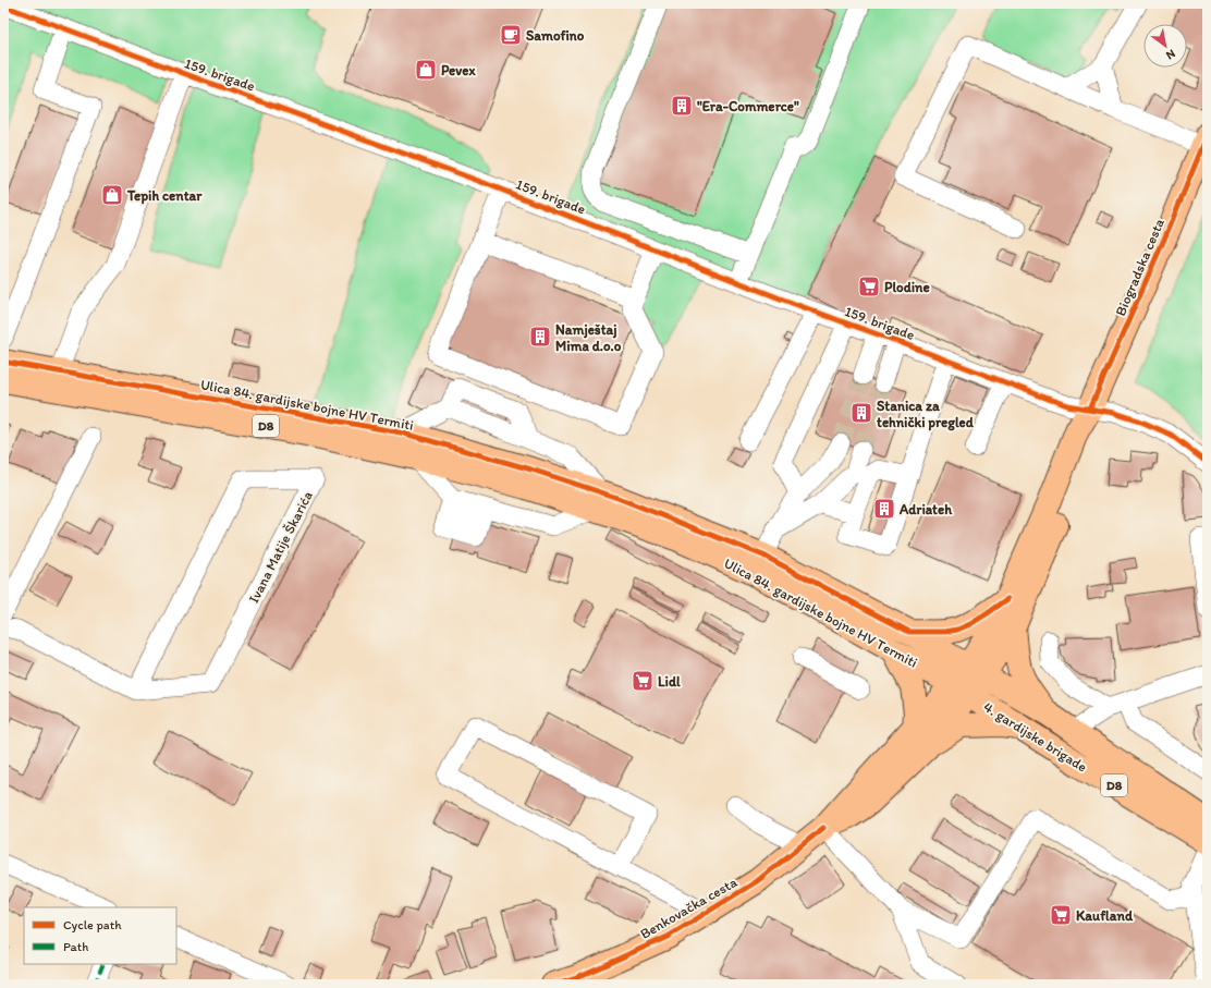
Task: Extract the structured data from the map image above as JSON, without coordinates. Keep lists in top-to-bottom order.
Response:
{
  "streets": {
    "main road": [
      "Biogradska cesta",
      "Ulica 84. gardijske bojne HV Termiti",
      "D8",
      "4. gardijske brigade",
      "Benkovačka cesta"
    ],
    "street": ["159. brigade", "Ivana Matije Škarića"]
  },
  "crossings": [
    ["159. brigade", "Biogradska cesta"],
    ["Biogradska cesta", "Ulica 84. gardijske bojne HV Termiti"],
    ["Biogradska cesta", "4. gardijske brigade"],
    ["Biogradska cesta", "Benkovačka cesta"],
    ["Ulica 84. gardijske bojne HV Termiti", "4. gardijske brigade"],
    ["Ulica 84. gardijske bojne HV Termiti", "Benkovačka cesta"],
    ["4. gardijske brigade", "Benkovačka cesta"]
  ],
  "places": {
    "cafe": ["Samofino"],
    "shop": ["Pevex", "Tepih centar"],
    "building": [
      "\"Era-Commerce\"",
      "Namještaj Mima d.o.o",
      "Stanica za tehnički pregled",
      "Adriateh"
    ],
    "supermarket": ["Plodine", "Lidl", "Kaufland"]
  },
  "legend": ["Cycle path", "Path"],
  "north": "bottom right"
}
